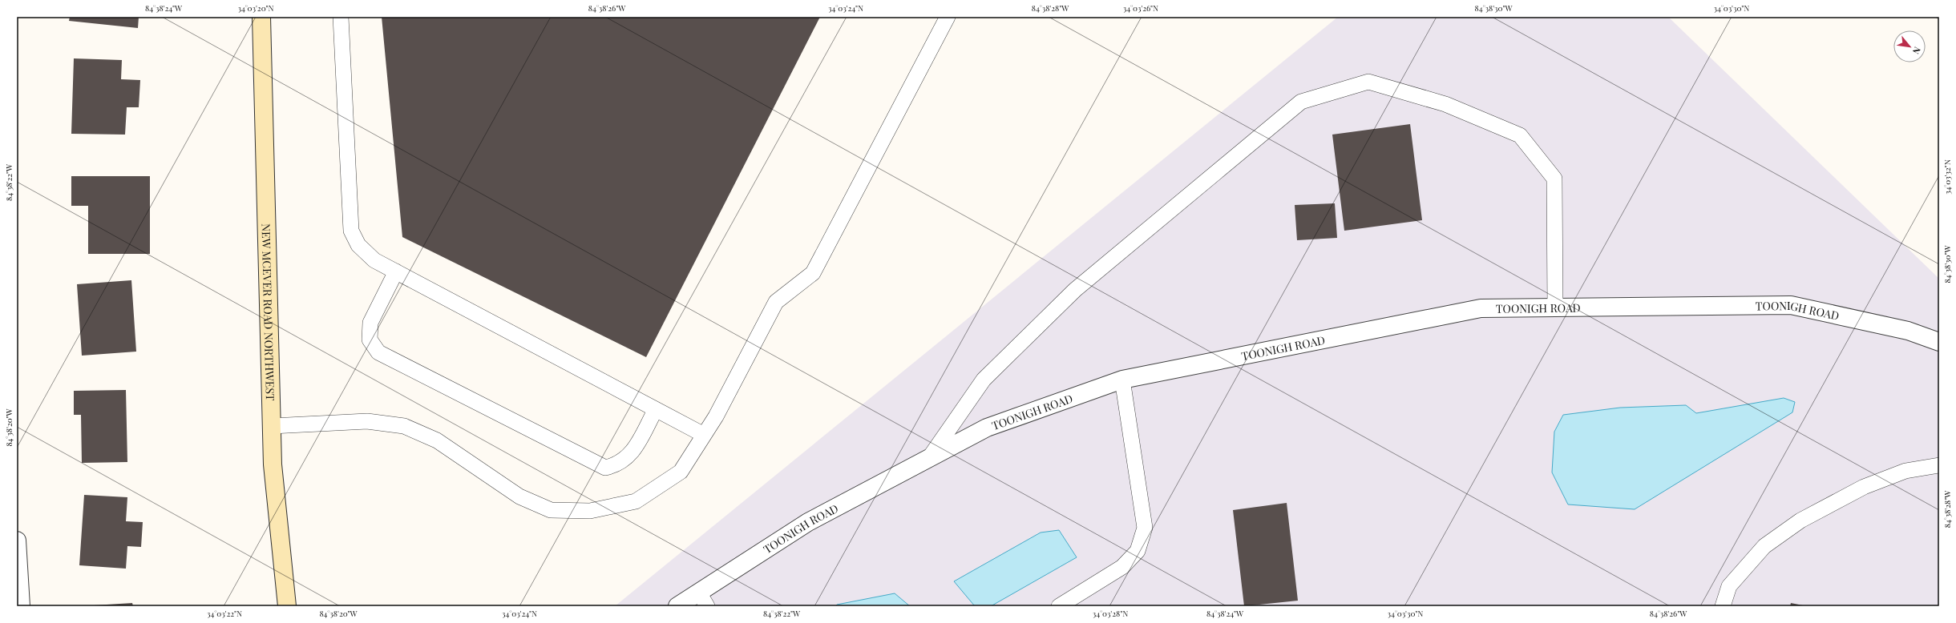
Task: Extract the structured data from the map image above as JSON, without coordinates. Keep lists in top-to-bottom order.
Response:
{
  "streets": {
    "street": ["TOONIGH ROAD", "NEW MCEVER ROAD NORTHWEST"]
  },
  "north": "bottom right",
  "coordinates": [
    "84°38'24\"W",
    "34°03'20\"N",
    "84°38'26\"W",
    "34°03'24\"N",
    "84°38'28\"W",
    "34°03'26\"N",
    "84°38'30\"W",
    "34°03'30\"N",
    "34°03'32\"N",
    "84°38'22\"W",
    "84°38'20\"W",
    "34°03'22\"N",
    "34°03'28\"N"
  ]
}
